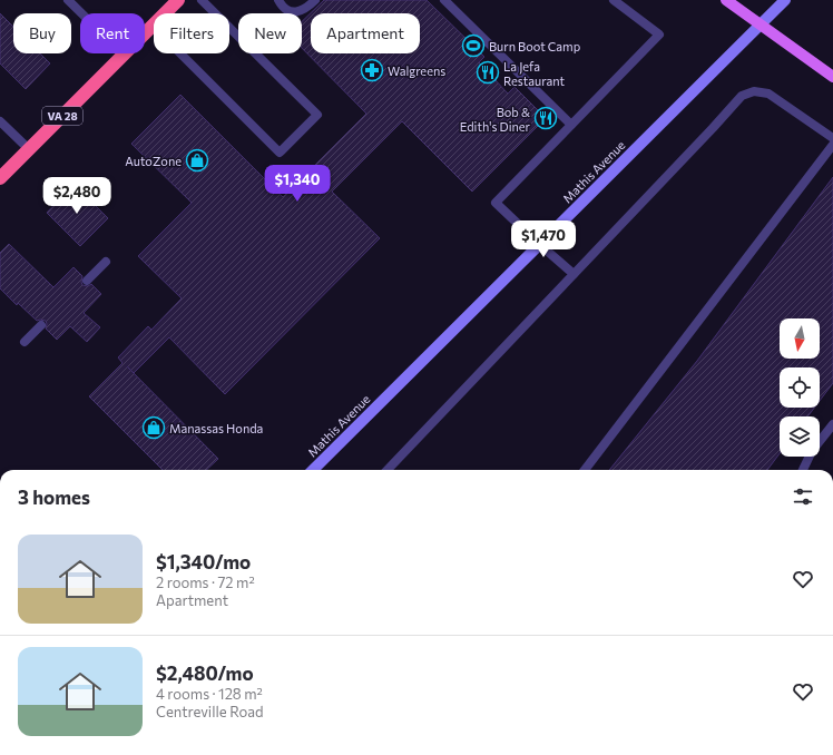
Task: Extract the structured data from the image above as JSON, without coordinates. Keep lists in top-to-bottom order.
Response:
{
  "streets": {
    "highway": ["VA 28"],
    "street": ["Mathis Avenue"]
  },
  "places": {
    "sports": ["Burn Boot Camp"],
    "pharmacy": ["Walgreens"],
    "restaurant": ["La Jefa Restaurant", "Bob & Edith's Diner"],
    "shop": ["AutoZone", "Manassas Honda"]
  },
  "north": "bottom",
  "page": {
    "chip": [
      "Buy",
      "Rent",
      "Filters",
      "New",
      "Apartment"
    ],
    "price": ["$1,340", "$2,480", "$1,470"],
    "heading": "3 homes",
    "list": [
      {
        "name": "$1,340/mo",
        "note": "2 rooms · 72 m² · Apartment"
      },
      {
        "name": "$2,480/mo",
        "note": "4 rooms · 128 m² · Centreville Road"
      }
    ]
  }
}
